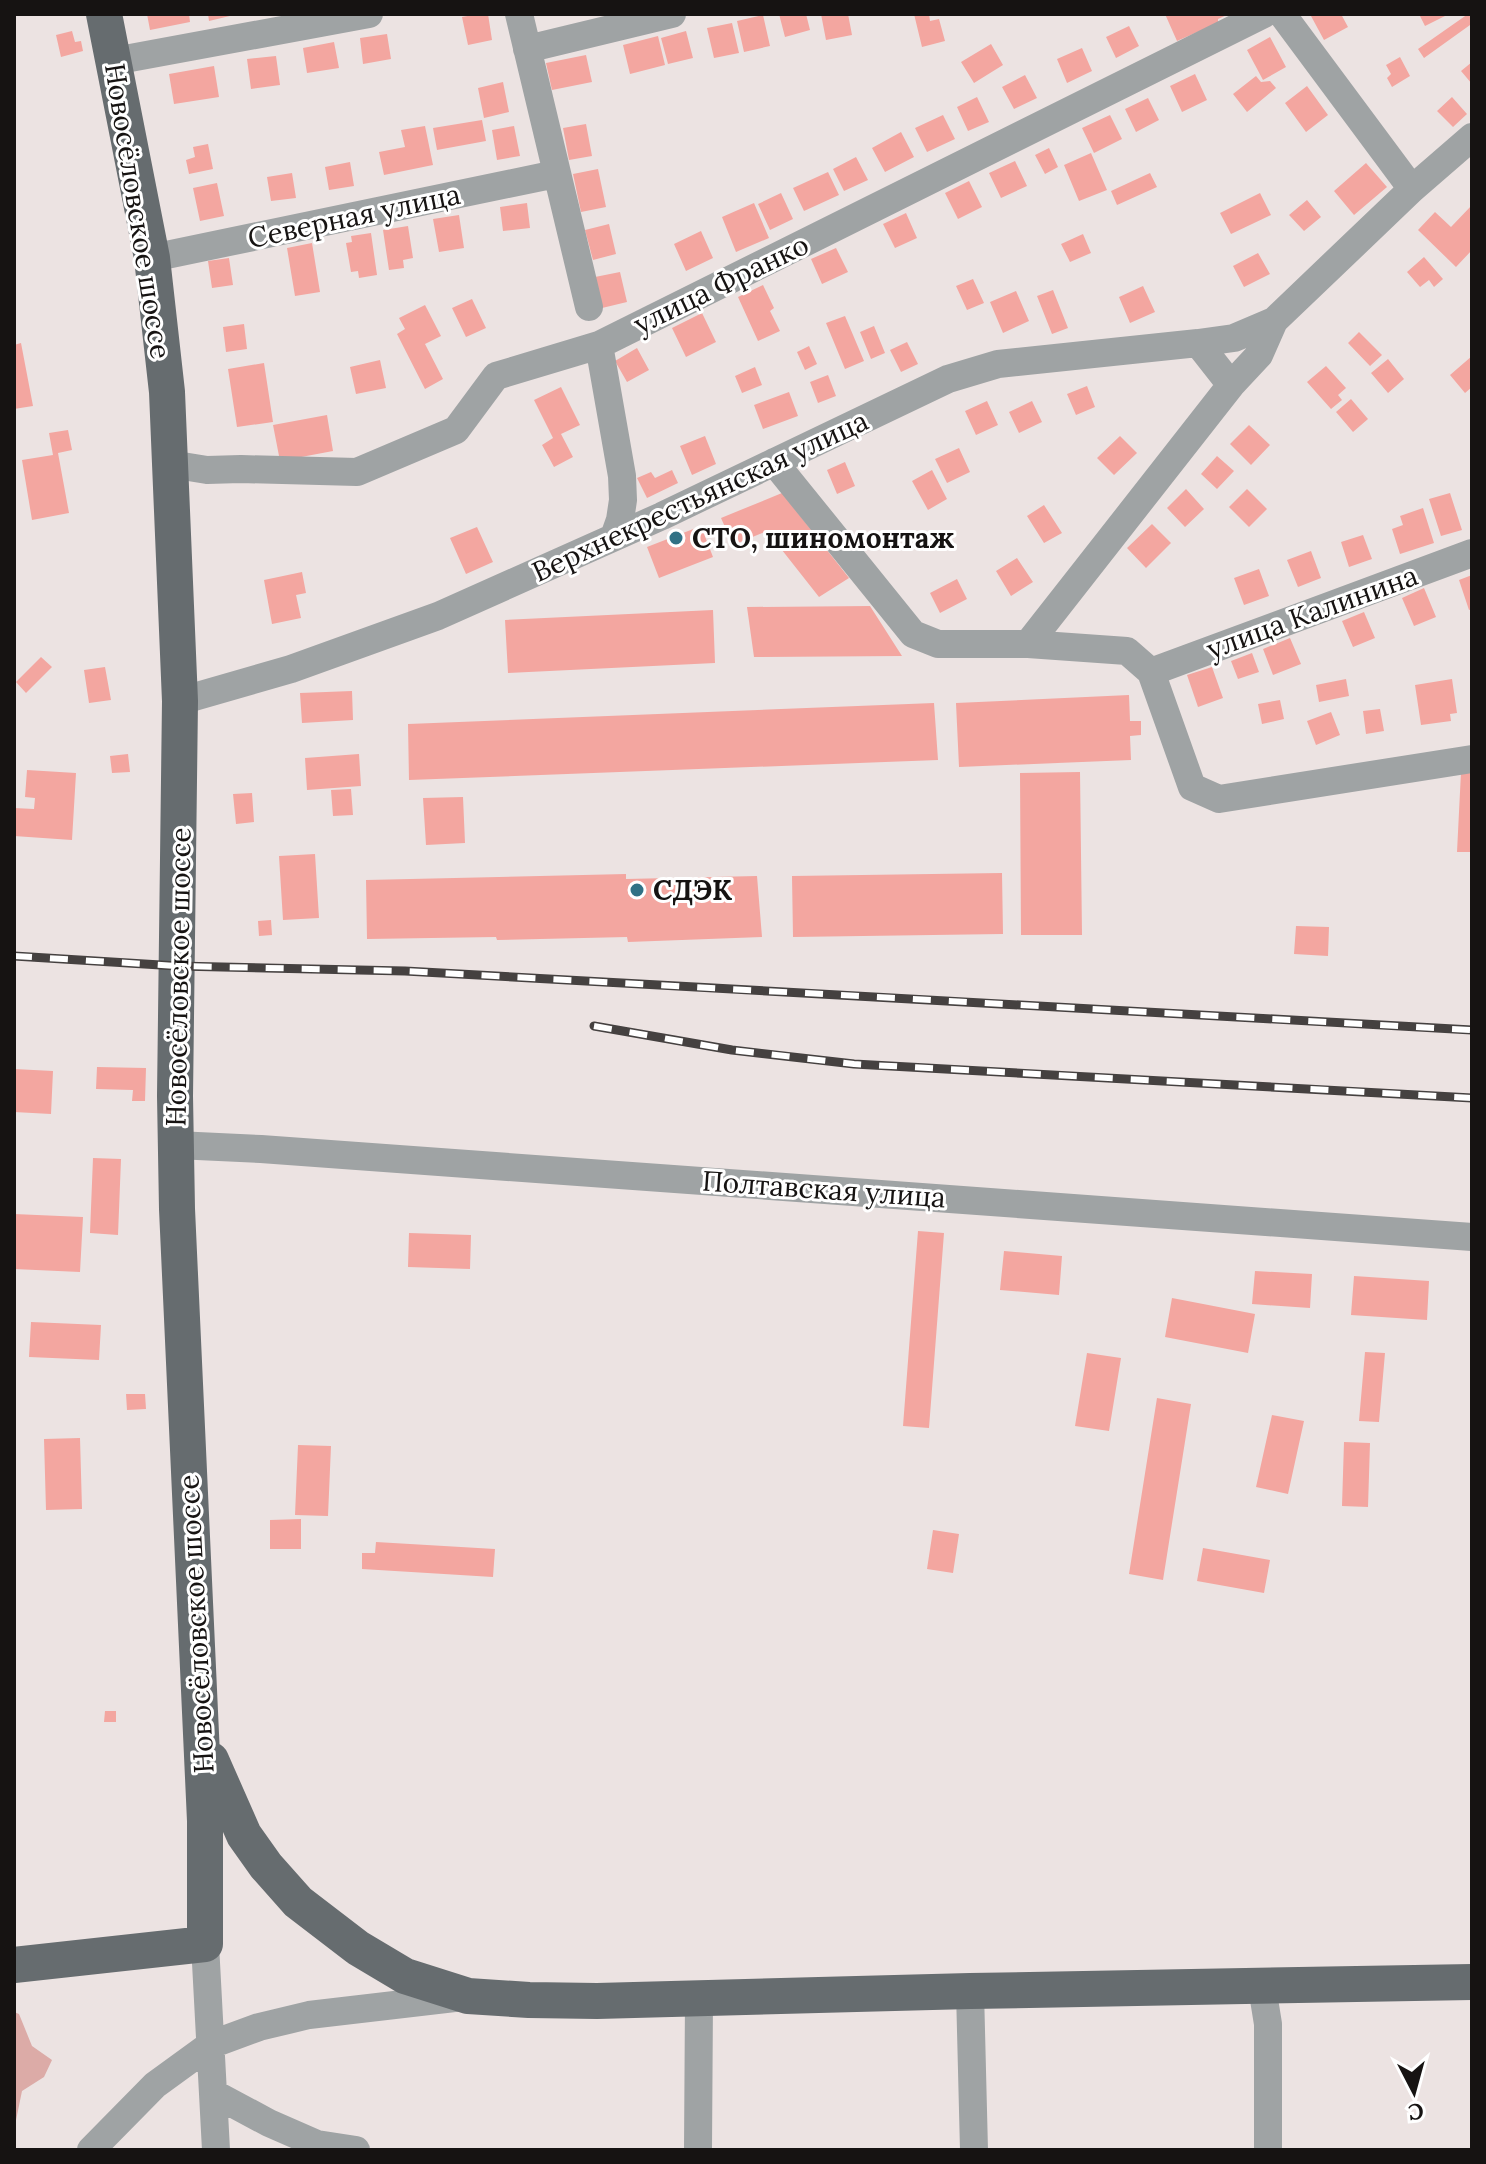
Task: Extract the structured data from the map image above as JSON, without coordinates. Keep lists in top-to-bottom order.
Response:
{
  "streets": {
    "main road": ["Новосёловское шоссе"],
    "street": [
      "Северная улица",
      "улица Франко",
      "Верхнекрестьянская улица",
      "улица Калинина",
      "Полтавская улица"
    ]
  },
  "crossings": [
    ["Новосёловское шоссе", "Северная улица"],
    ["Новосёловское шоссе", "улица Франко"],
    ["Новосёловское шоссе", "Верхнекрестьянская улица"],
    ["Новосёловское шоссе", "Полтавская улица"]
  ],
  "places": ["СТО, шиномонтаж", "СДЭК"],
  "north": "bottom"
}
